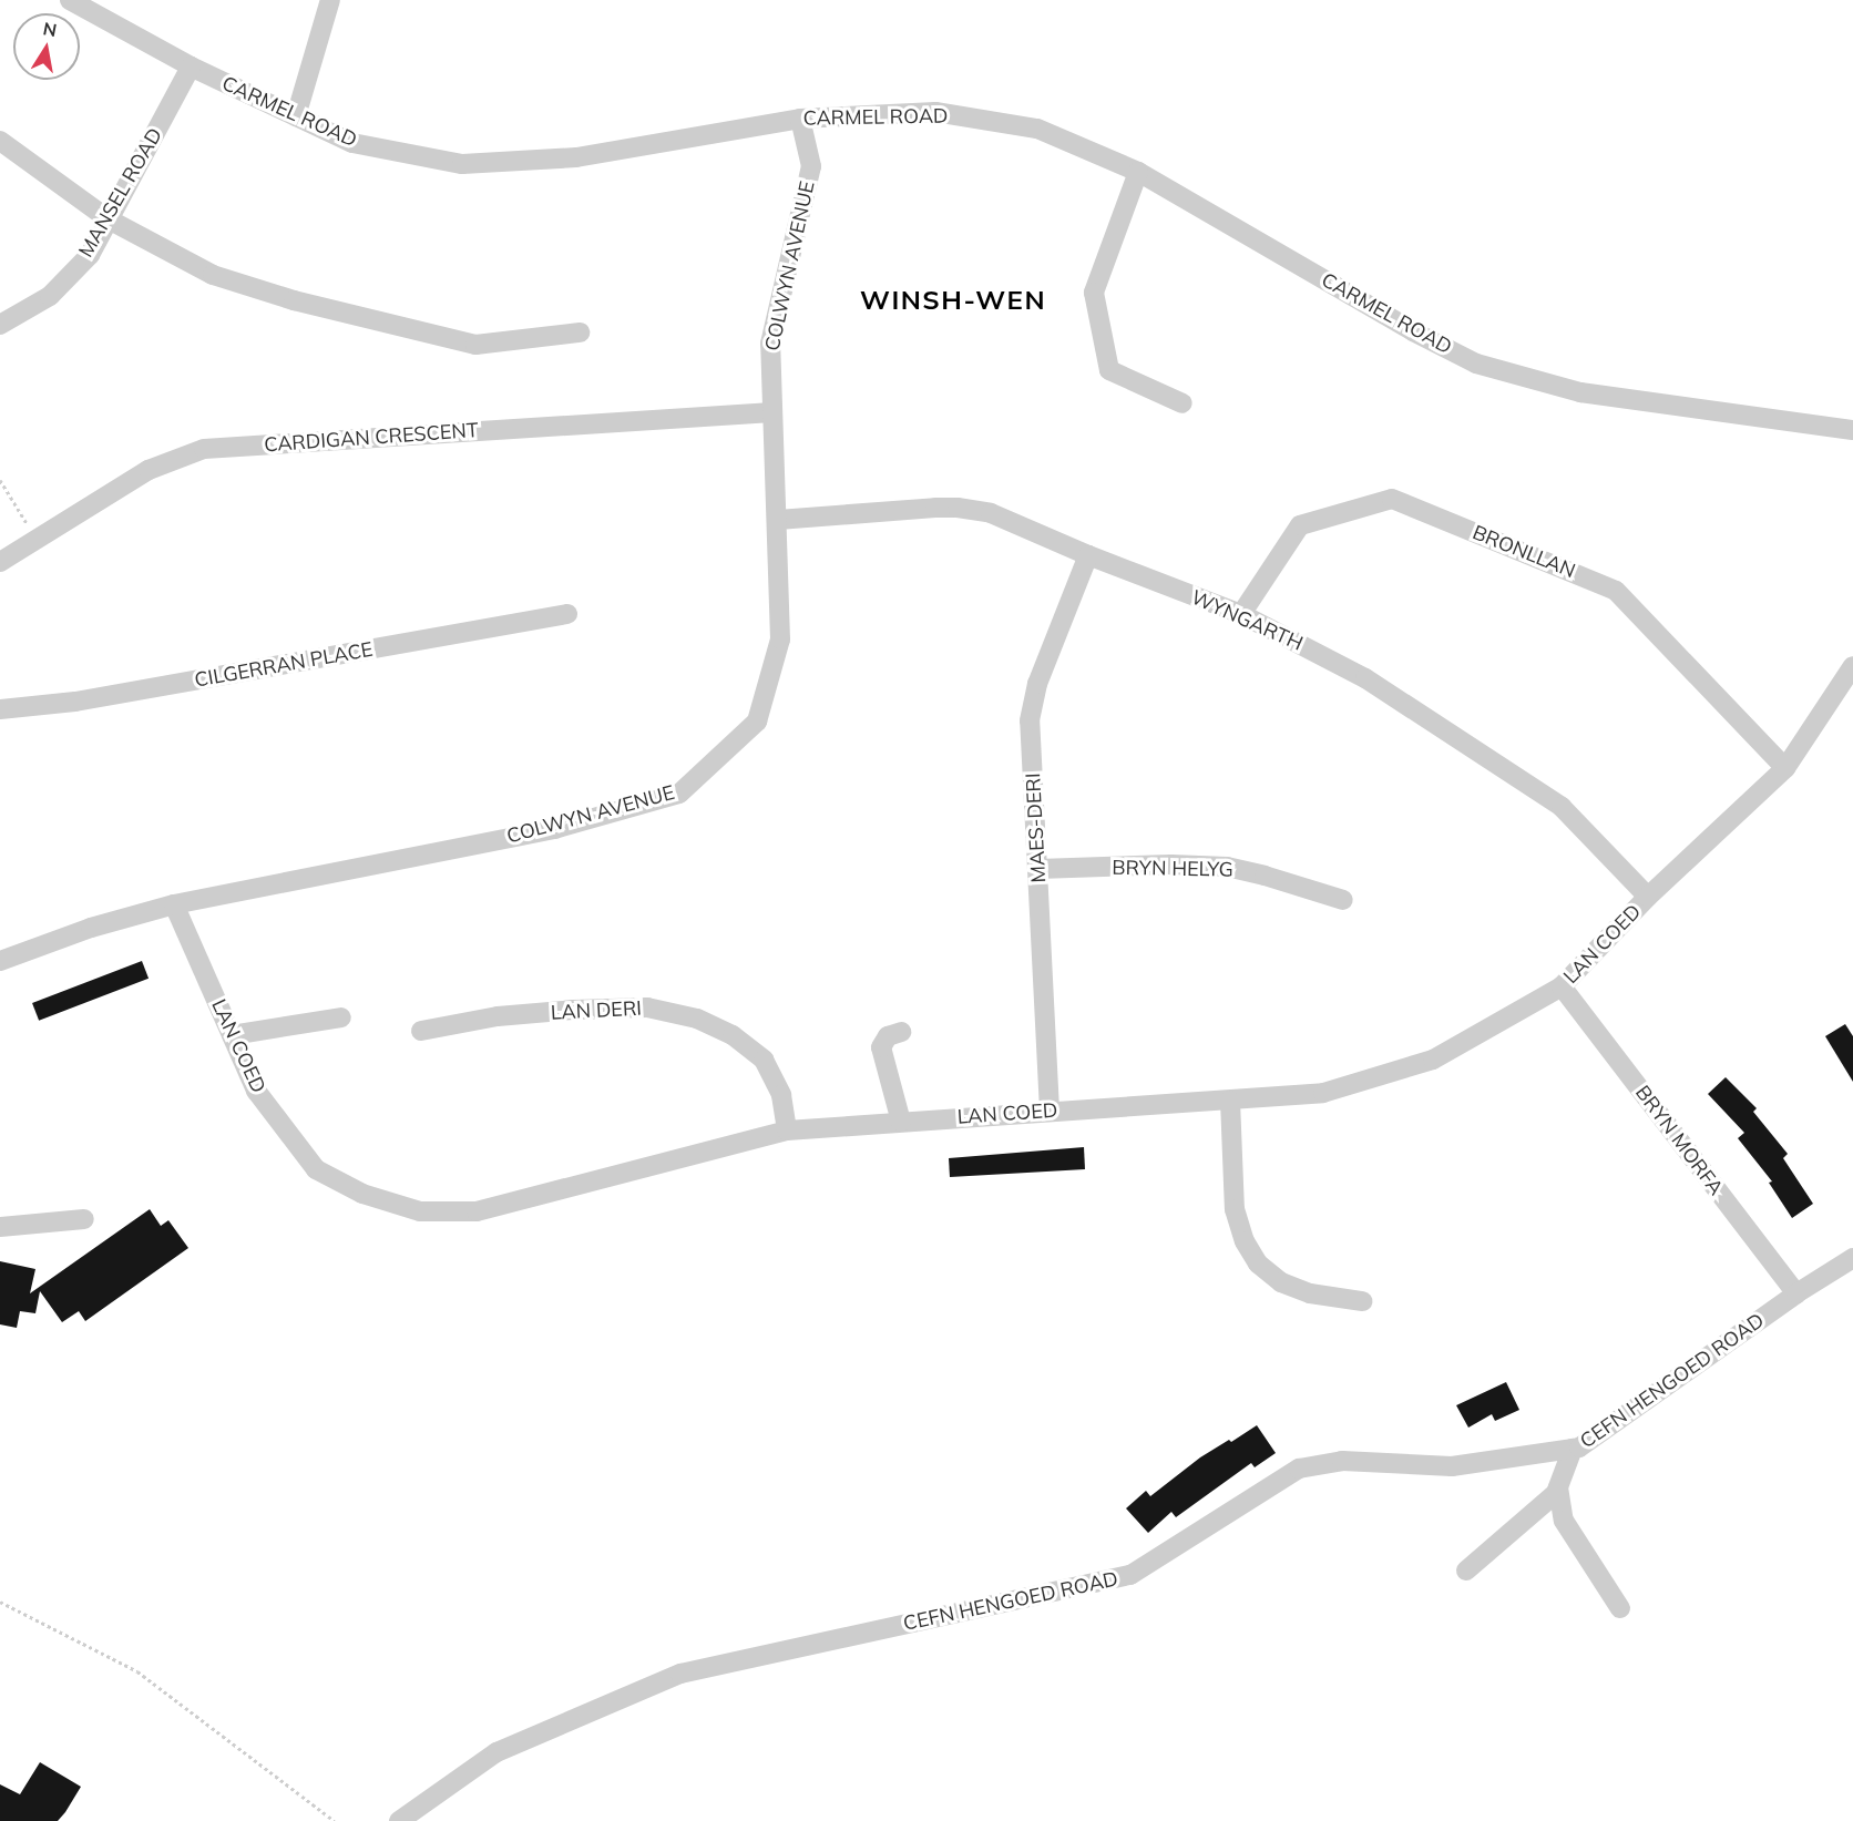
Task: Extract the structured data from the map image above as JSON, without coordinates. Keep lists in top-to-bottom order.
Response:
{
  "streets": {
    "street": [
      "CARMEL ROAD",
      "MANSEL ROAD",
      "COLWYN AVENUE",
      "CARDIGAN CRESCENT",
      "BRONLLAN",
      "WYNGARTH",
      "CILGERRAN PLACE",
      "MAES-DERI",
      "BRYN HELYG",
      "LAN COED",
      "LAN DERI",
      "BRYN MORFA",
      "CEFN HENGOED ROAD"
    ]
  },
  "crossings": [
    ["CARMEL ROAD", "MANSEL ROAD"],
    ["CARMEL ROAD", "COLWYN AVENUE"],
    ["COLWYN AVENUE", "CARDIGAN CRESCENT"],
    ["COLWYN AVENUE", "WYNGARTH"],
    ["COLWYN AVENUE", "LAN COED"],
    ["BRONLLAN", "WYNGARTH"],
    ["BRONLLAN", "LAN COED"],
    ["WYNGARTH", "MAES-DERI"],
    ["WYNGARTH", "LAN COED"],
    ["MAES-DERI", "BRYN HELYG"],
    ["MAES-DERI", "LAN COED"],
    ["LAN COED", "LAN DERI"],
    ["LAN COED", "BRYN MORFA"],
    ["BRYN MORFA", "CEFN HENGOED ROAD"]
  ],
  "districts": ["WINSH-WEN"],
  "north": "top"
}
